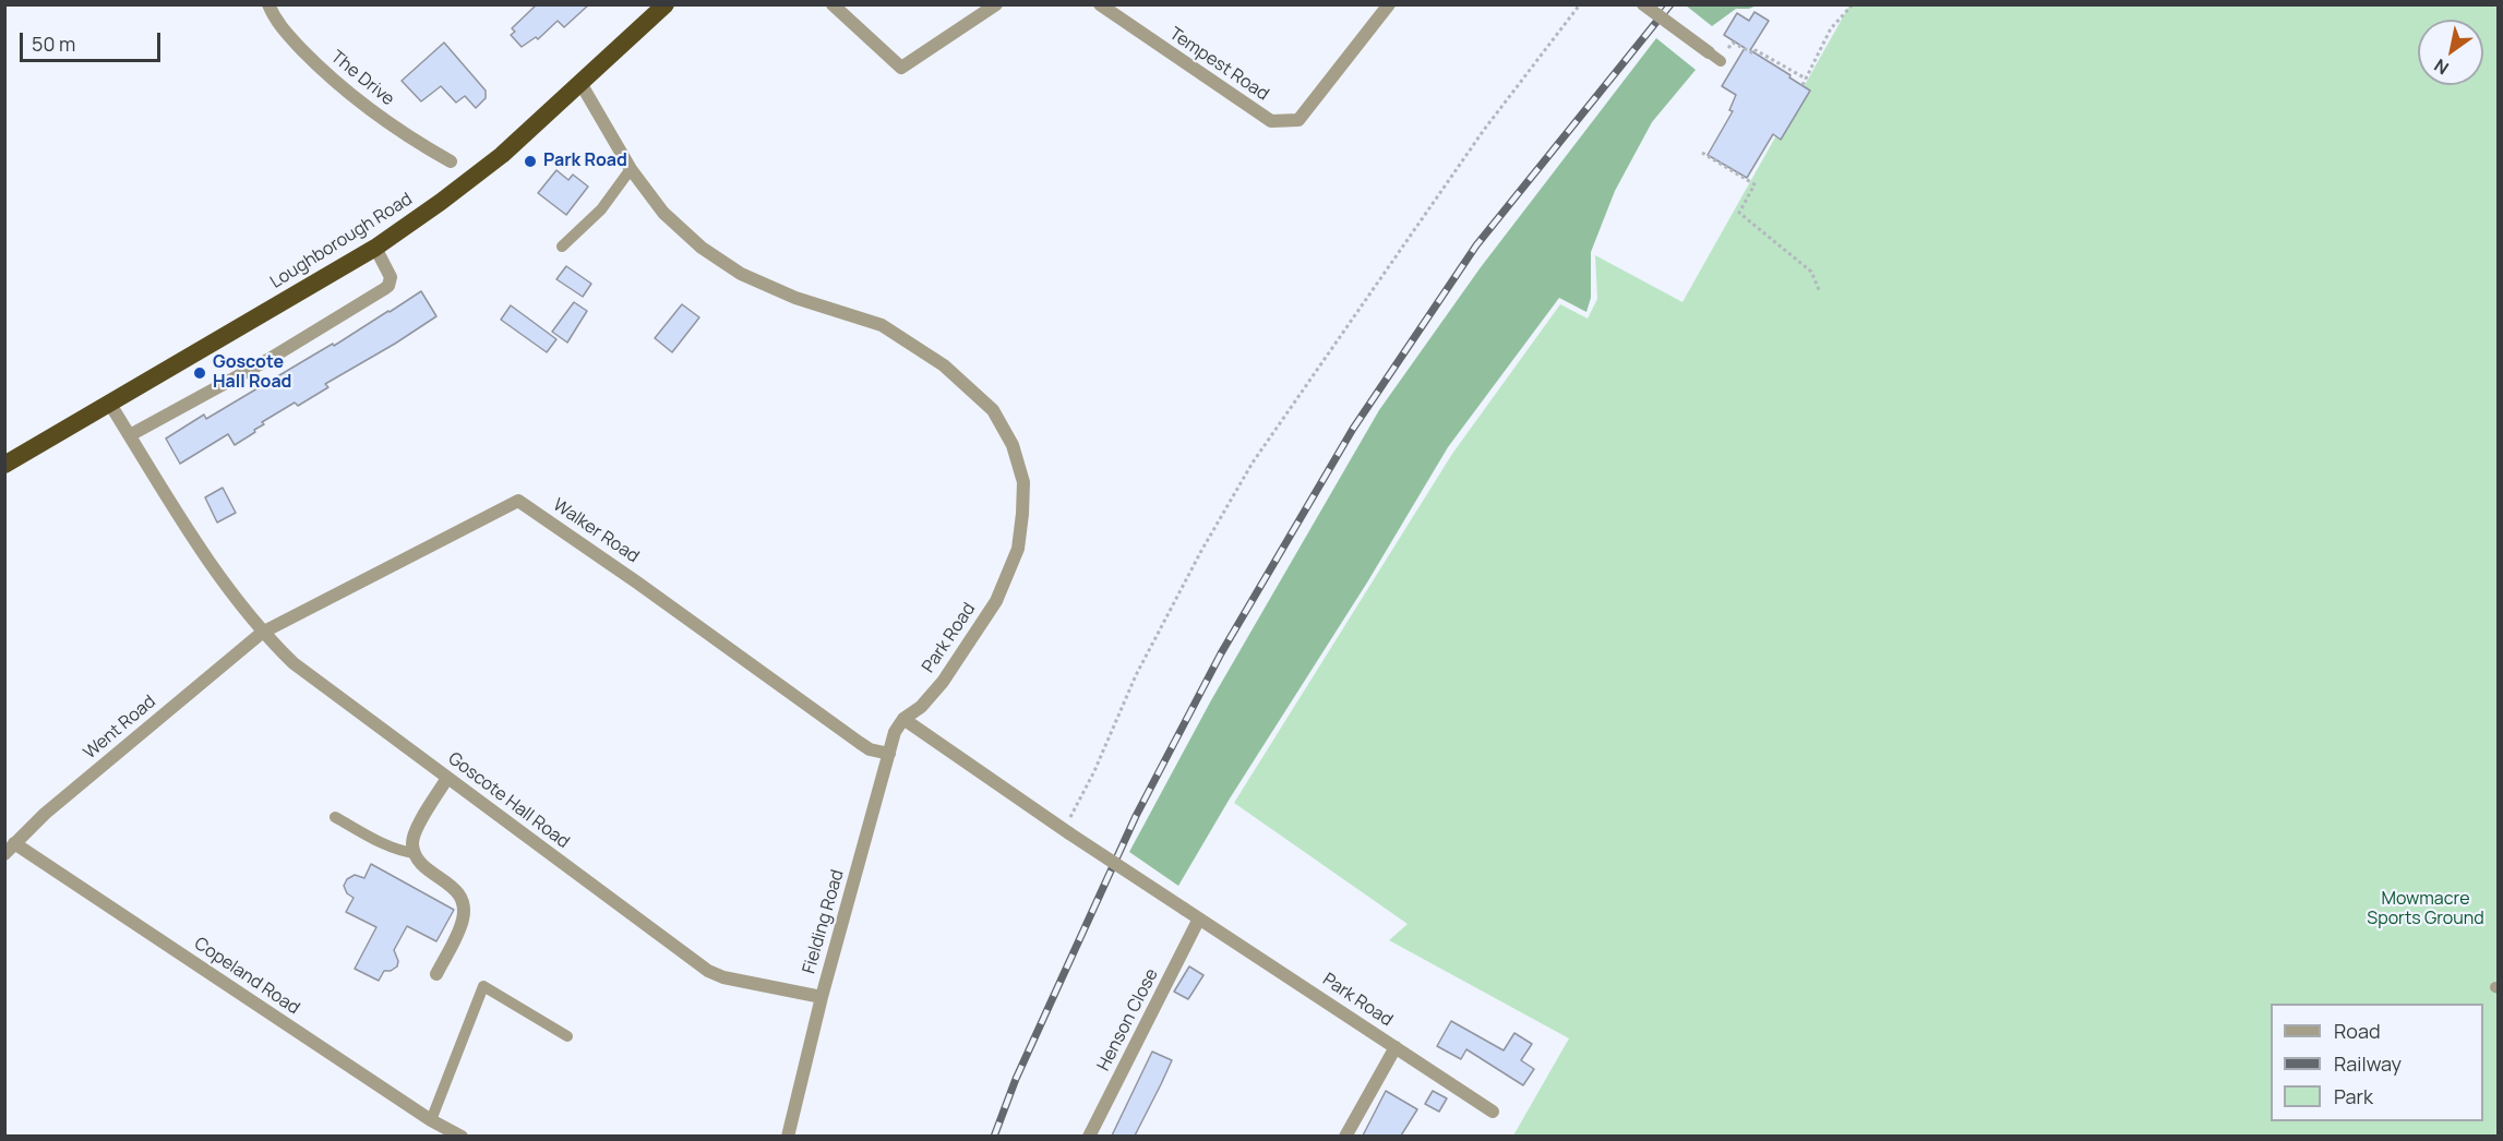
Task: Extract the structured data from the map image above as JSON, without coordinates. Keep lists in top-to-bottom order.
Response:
{
  "streets": {
    "highway": ["Loughborough Road"],
    "street": [
      "Tempest Road",
      "The Drive",
      "Walker Road",
      "Park Road",
      "Went Road",
      "Goscote Hall Road",
      "Fielding Road",
      "Copeland Road",
      "Henson Close"
    ]
  },
  "crossings": [
    ["Loughborough Road", "Park Road"],
    ["Loughborough Road", "Goscote Hall Road"],
    ["Walker Road", "Went Road"],
    ["Walker Road", "Goscote Hall Road"],
    ["Walker Road", "Fielding Road"],
    ["Park Road", "Fielding Road"],
    ["Park Road", "Henson Close"],
    ["Went Road", "Goscote Hall Road"],
    ["Went Road", "Copeland Road"],
    ["Goscote Hall Road", "Fielding Road"]
  ],
  "parks": ["Mowmacre Sports Ground"],
  "places": ["Park Road", "Goscote Hall Road"],
  "legend": ["Road", "Railway", "Park"],
  "scale_bar": "50 m",
  "north": "bottom left"
}
